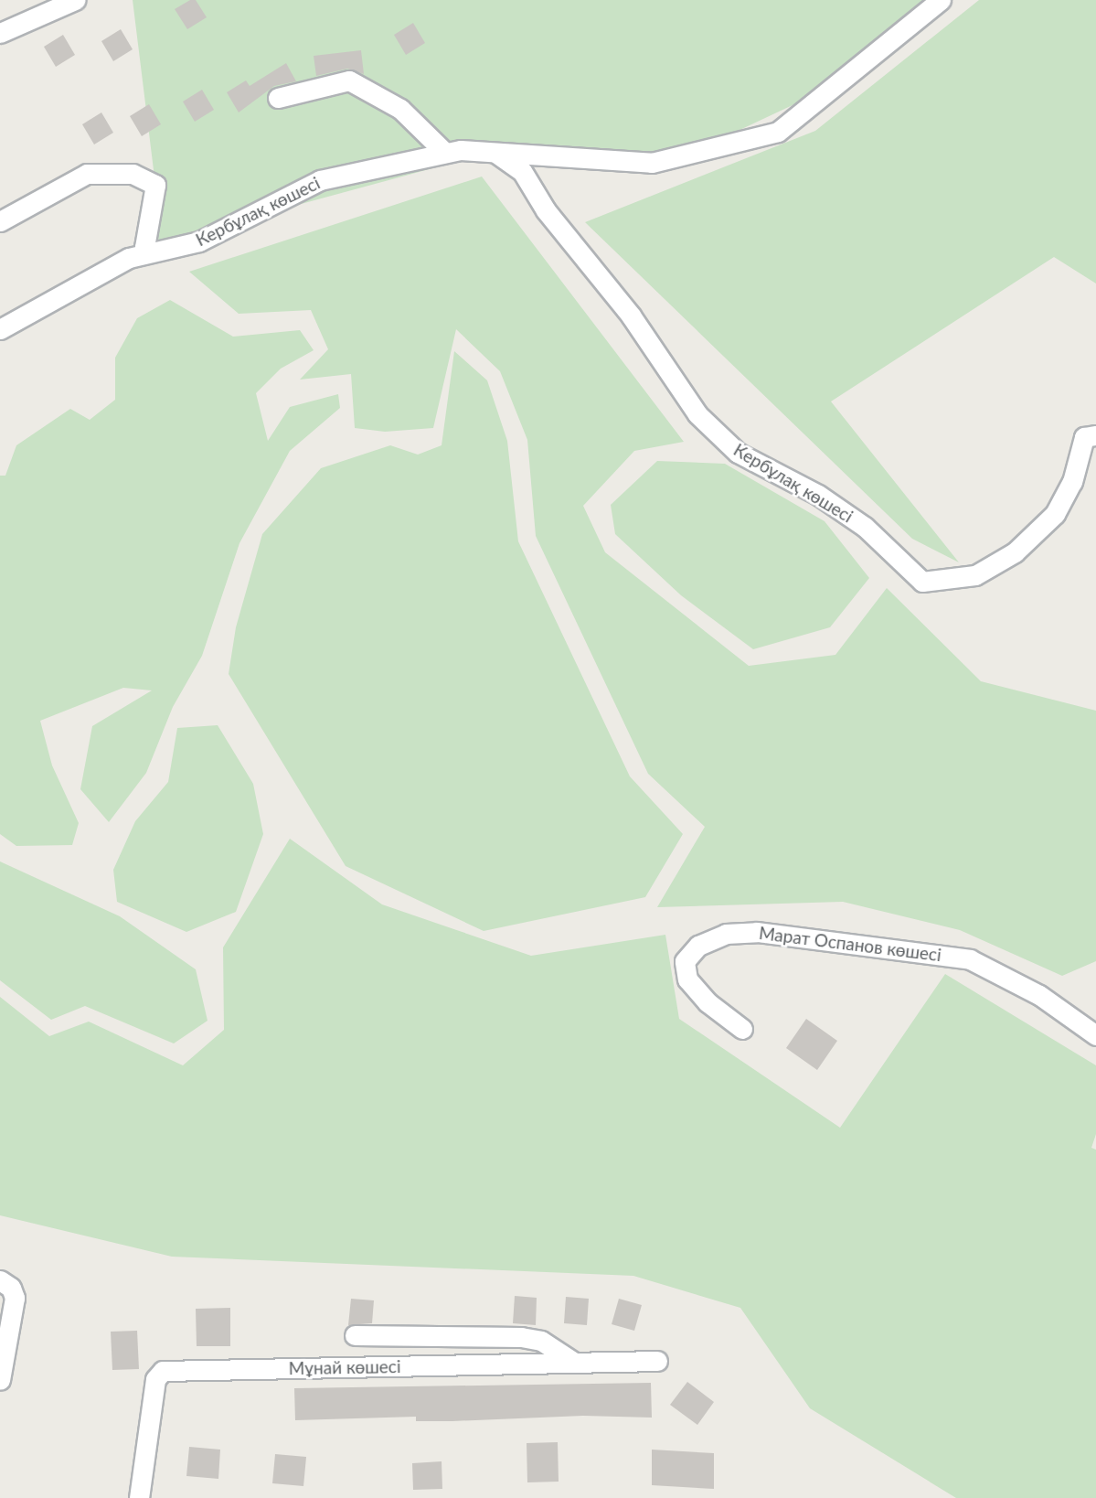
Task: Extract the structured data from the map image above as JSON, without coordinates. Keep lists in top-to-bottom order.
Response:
{
  "streets": {
    "street": ["Кербұлақ көшесі", "Марат Оспанов көшесі", "Мұнай көшесі"]
  }
}
